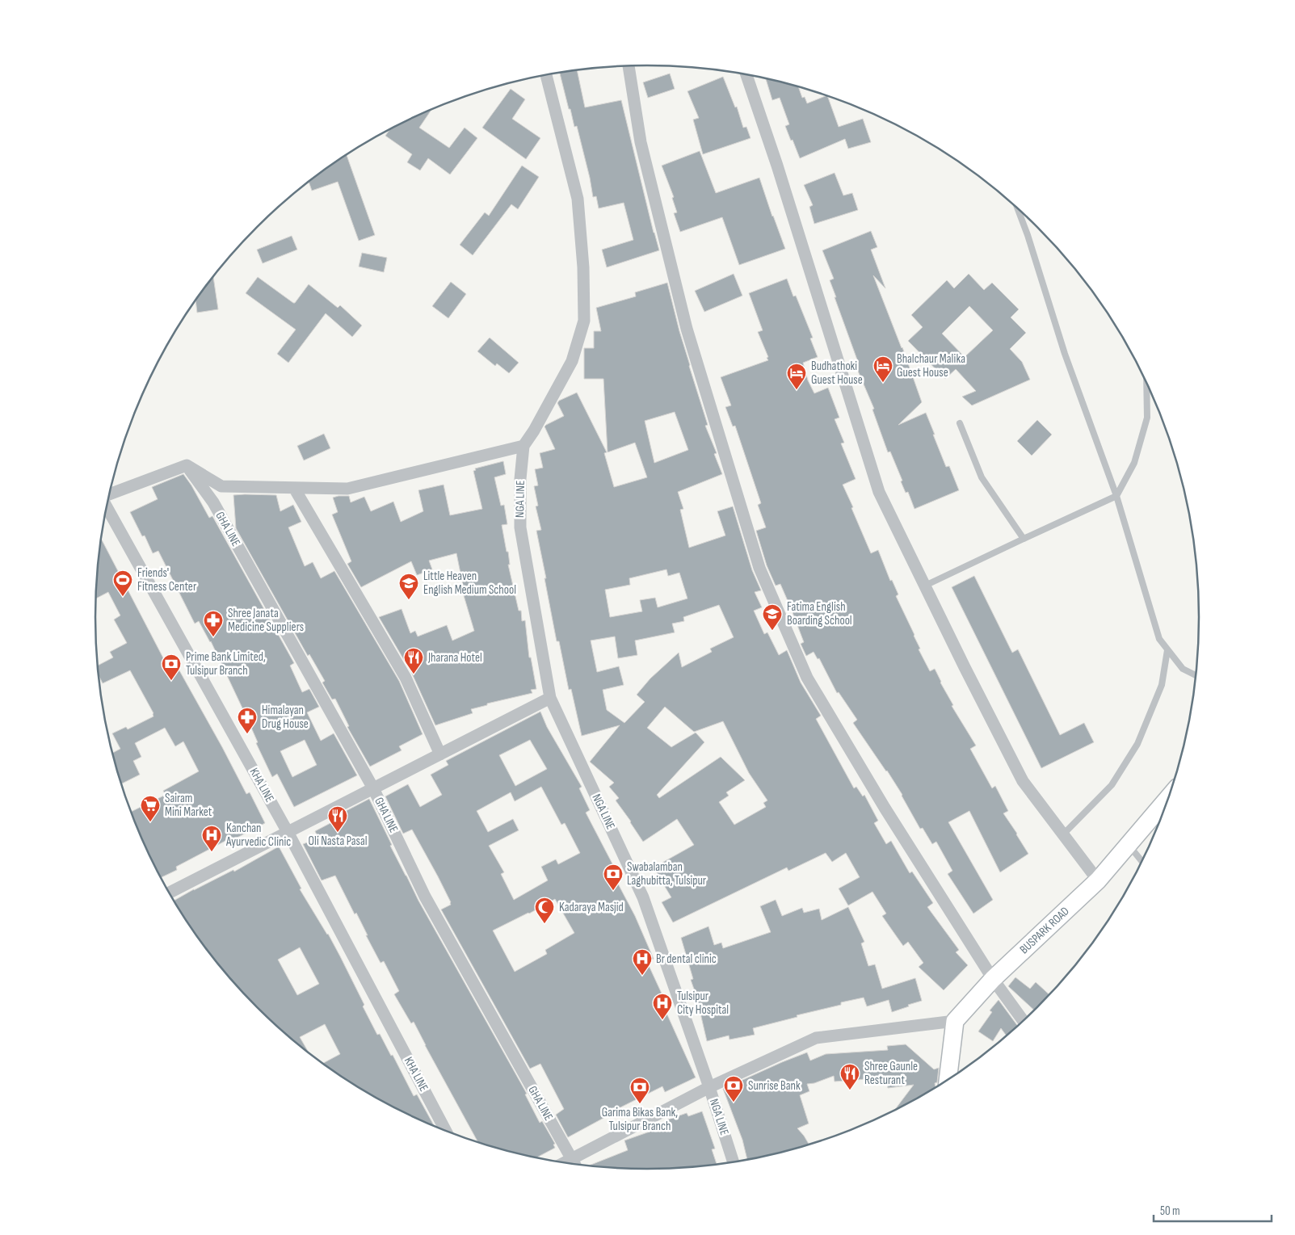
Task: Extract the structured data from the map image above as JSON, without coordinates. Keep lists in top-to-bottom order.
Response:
{
  "streets": {
    "main road": ["BUSPARK ROAD"],
    "street": ["NGA LINE", "GHA LINE", "KHA LINE"]
  },
  "places": {
    "hotel": ["Bhalchaur Malika Guest House", "Budhathoki Guest House"],
    "sports": ["Friends' Fitness Center"],
    "school or university": ["Little Heaven English Medium School", "Fatima English Boarding School"],
    "pharmacy": ["Shree Janata Medicine Suppliers", "Himalayan Drug House"],
    "restaurant": ["Jharana Hotel", "Oli Nasta Pasal", "Shree Gaunle Resturant"],
    "bank": [
      "Prime Bank Limited, Tulsipur Branch",
      "Swabalamban Laghubitta, Tulsipur",
      "Sunrise Bank",
      "Garima Bikas Bank, Tulsipur Branch"
    ],
    "supermarket": ["Sairam Mini Market"],
    "hospital": ["Kanchan Ayurvedic Clinic", "Br dental clinic", "Tulsipur City Hospital"],
    "mosque": ["Kadaraya Masjid"]
  },
  "scale_bar": "50 m"
}
